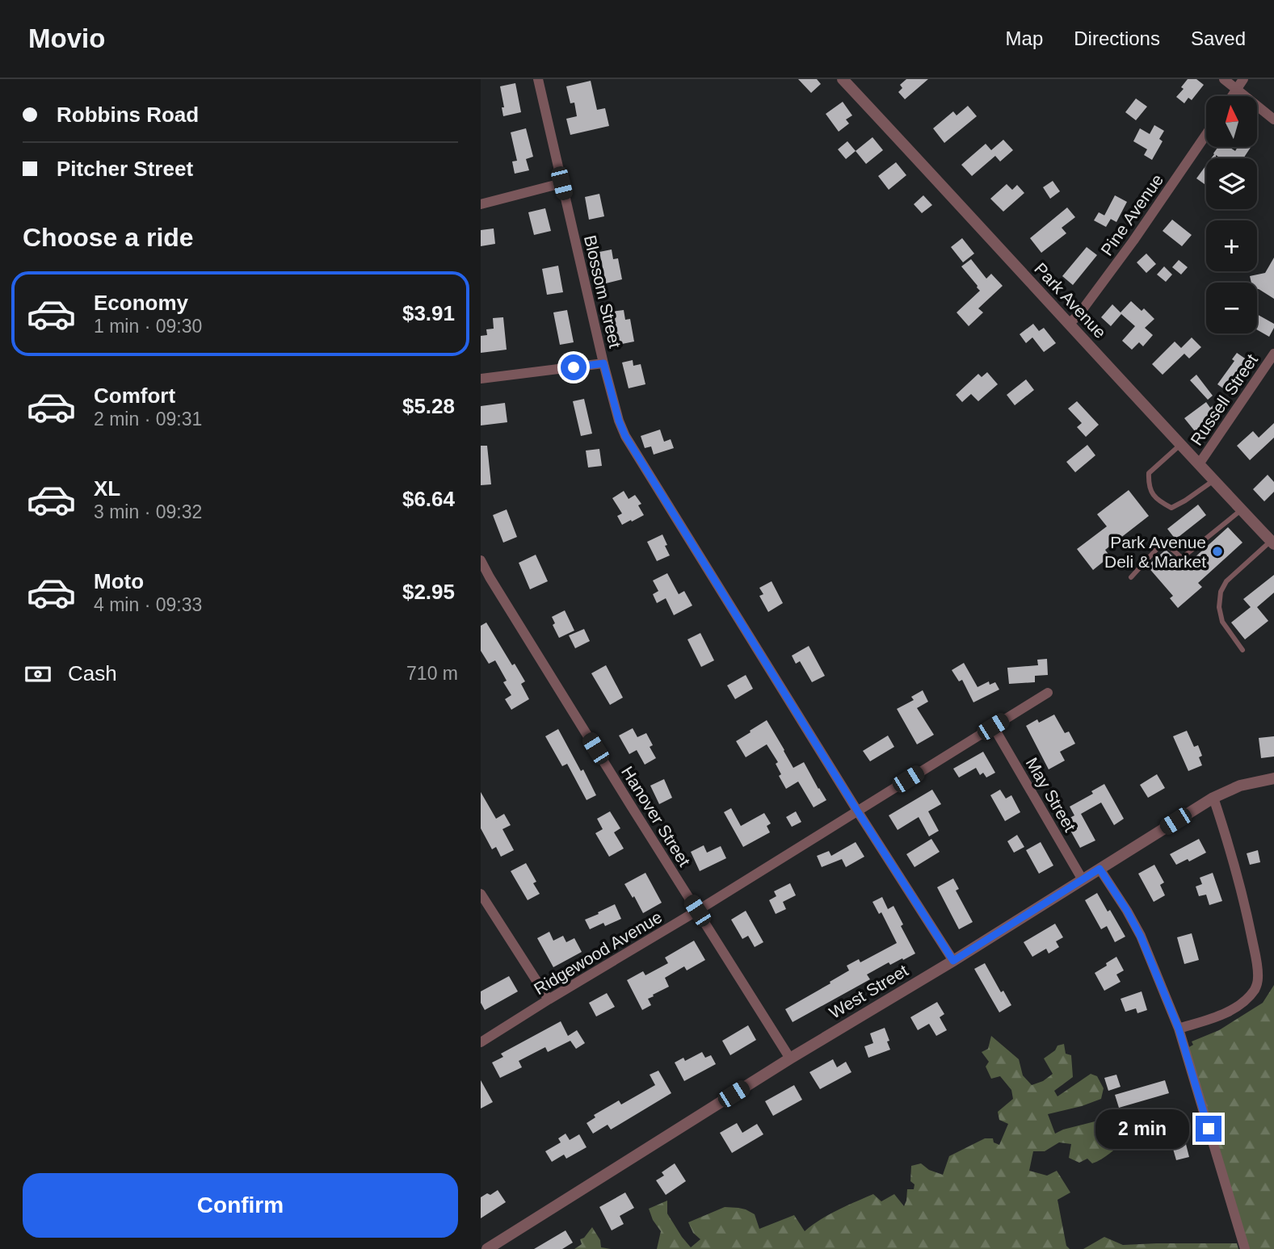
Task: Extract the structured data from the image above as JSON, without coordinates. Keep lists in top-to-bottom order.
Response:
{
  "streets": {
    "street": [
      "Pine Avenue",
      "Blossom Street",
      "Park Avenue",
      "Russell Street",
      "May Street",
      "Hanover Street",
      "Ridgewood Avenue",
      "West Street"
    ]
  },
  "crossings": [
    ["Pine Avenue", "Park Avenue"],
    ["Blossom Street", "Ridgewood Avenue"],
    ["Blossom Street", "West Street"],
    ["Park Avenue", "Russell Street"],
    ["May Street", "Ridgewood Avenue"],
    ["May Street", "West Street"],
    ["Hanover Street", "Ridgewood Avenue"],
    ["Hanover Street", "West Street"]
  ],
  "places": ["Park Avenue Deli & Market"],
  "north": "top",
  "page": {
    "header": "Movio",
    "nav": ["Map", "Directions", "Saved"],
    "banner": ["Robbins Road", "Pitcher Street"],
    "map_buttons": ["+", "−"],
    "heading": "Choose a ride",
    "list": [
      {
        "name": "Economy",
        "note": "1 min · 09:30",
        "value": "$3.91"
      },
      {
        "name": "Comfort",
        "note": "2 min · 09:31",
        "value": "$5.28"
      },
      {
        "name": "XL",
        "note": "3 min · 09:32",
        "value": "$6.64"
      },
      {
        "name": "Moto",
        "note": "4 min · 09:33",
        "value": "$2.95"
      }
    ],
    "pay": ["Cash", "710 m"],
    "bubble": "2 min",
    "buttons": "Confirm"
  }
}
